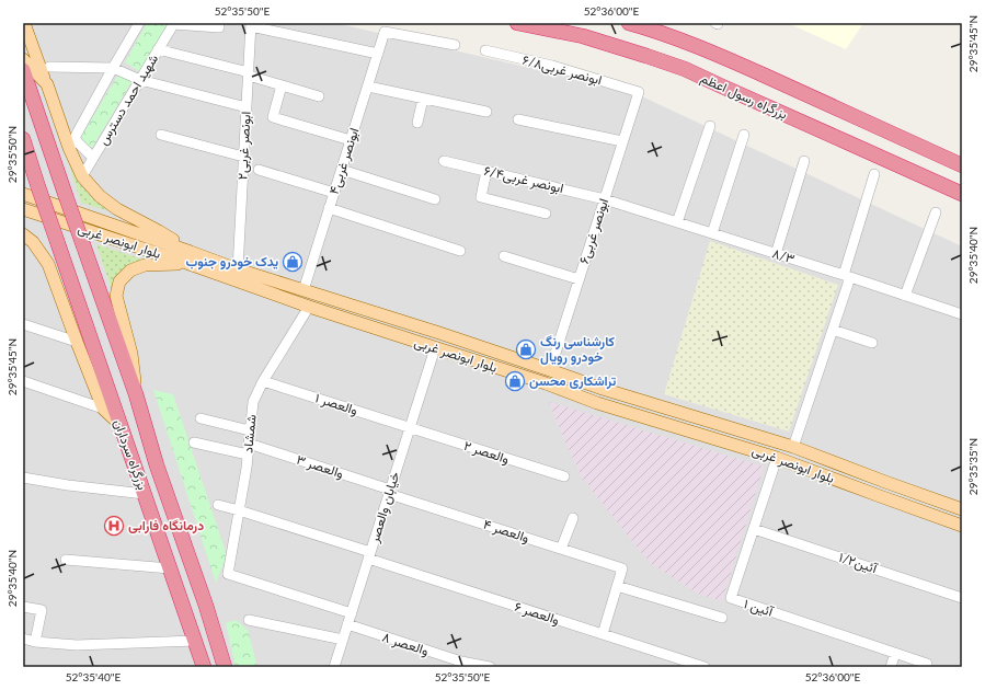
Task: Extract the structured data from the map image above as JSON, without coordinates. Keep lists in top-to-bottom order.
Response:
{
  "streets": {
    "highway": ["بزرگراه رسول اعظم", "بزرگراه سرداران"],
    "main road": ["بلوار ابونصر غربی"],
    "street": [
      "۶/۸ابونصر غربی",
      "شهید احمد دسترس",
      "۲ابونصر غربی",
      "۴ابونصر غربی",
      "۶/۴ابونصر غربی",
      "۶ابونصر غربی",
      "۸/۳",
      "والعصر ۱",
      "شمشاد",
      "والعصر ۲",
      "والعصر ۳",
      "خیابان والعصر",
      "والعصر ۴",
      "۱/۲آئین",
      "آئین ۱",
      "والعصر ۶",
      "والعصر ۸"
    ]
  },
  "crossings": [
    ["۶/۸ابونصر غربی", "۶ابونصر غربی"],
    ["۲ابونصر غربی", "بلوار ابونصر غربی"],
    ["۴ابونصر غربی", "بلوار ابونصر غربی"],
    ["۶/۴ابونصر غربی", "۶ابونصر غربی"],
    ["۶/۴ابونصر غربی", "۸/۳"],
    ["۶ابونصر غربی", "بلوار ابونصر غربی"],
    ["۶ابونصر غربی", "۸/۳"],
    ["بلوار ابونصر غربی", "شمشاد"],
    ["بلوار ابونصر غربی", "خیابان والعصر"],
    ["بلوار ابونصر غربی", "آئین ۱"],
    ["والعصر ۱", "شمشاد"],
    ["والعصر ۱", "والعصر ۲"],
    ["والعصر ۱", "خیابان والعصر"],
    ["شمشاد", "والعصر ۳"],
    ["شمشاد", "خیابان والعصر"],
    ["شمشاد", "والعصر ۶"],
    ["والعصر ۲", "خیابان والعصر"],
    ["والعصر ۳", "خیابان والعصر"],
    ["والعصر ۳", "والعصر ۴"],
    ["خیابان والعصر", "والعصر ۴"],
    ["خیابان والعصر", "والعصر ۶"],
    ["خیابان والعصر", "والعصر ۸"],
    ["۱/۲آئین", "آئین ۱"]
  ],
  "places": {
    "shop": ["یدک خودرو جنوب", "کارشناسی رنگ خودرو رویال", "تراشکاری محسن"],
    "hospital": ["درمانگاه فارابی"]
  },
  "coordinates": [
    "52°35'50\"E",
    "52°36'00\"E",
    "29°35'45\"N",
    "29°35'50\"N",
    "29°35'40\"N",
    "29°35'35\"N",
    "52°35'40\"E"
  ]
}
